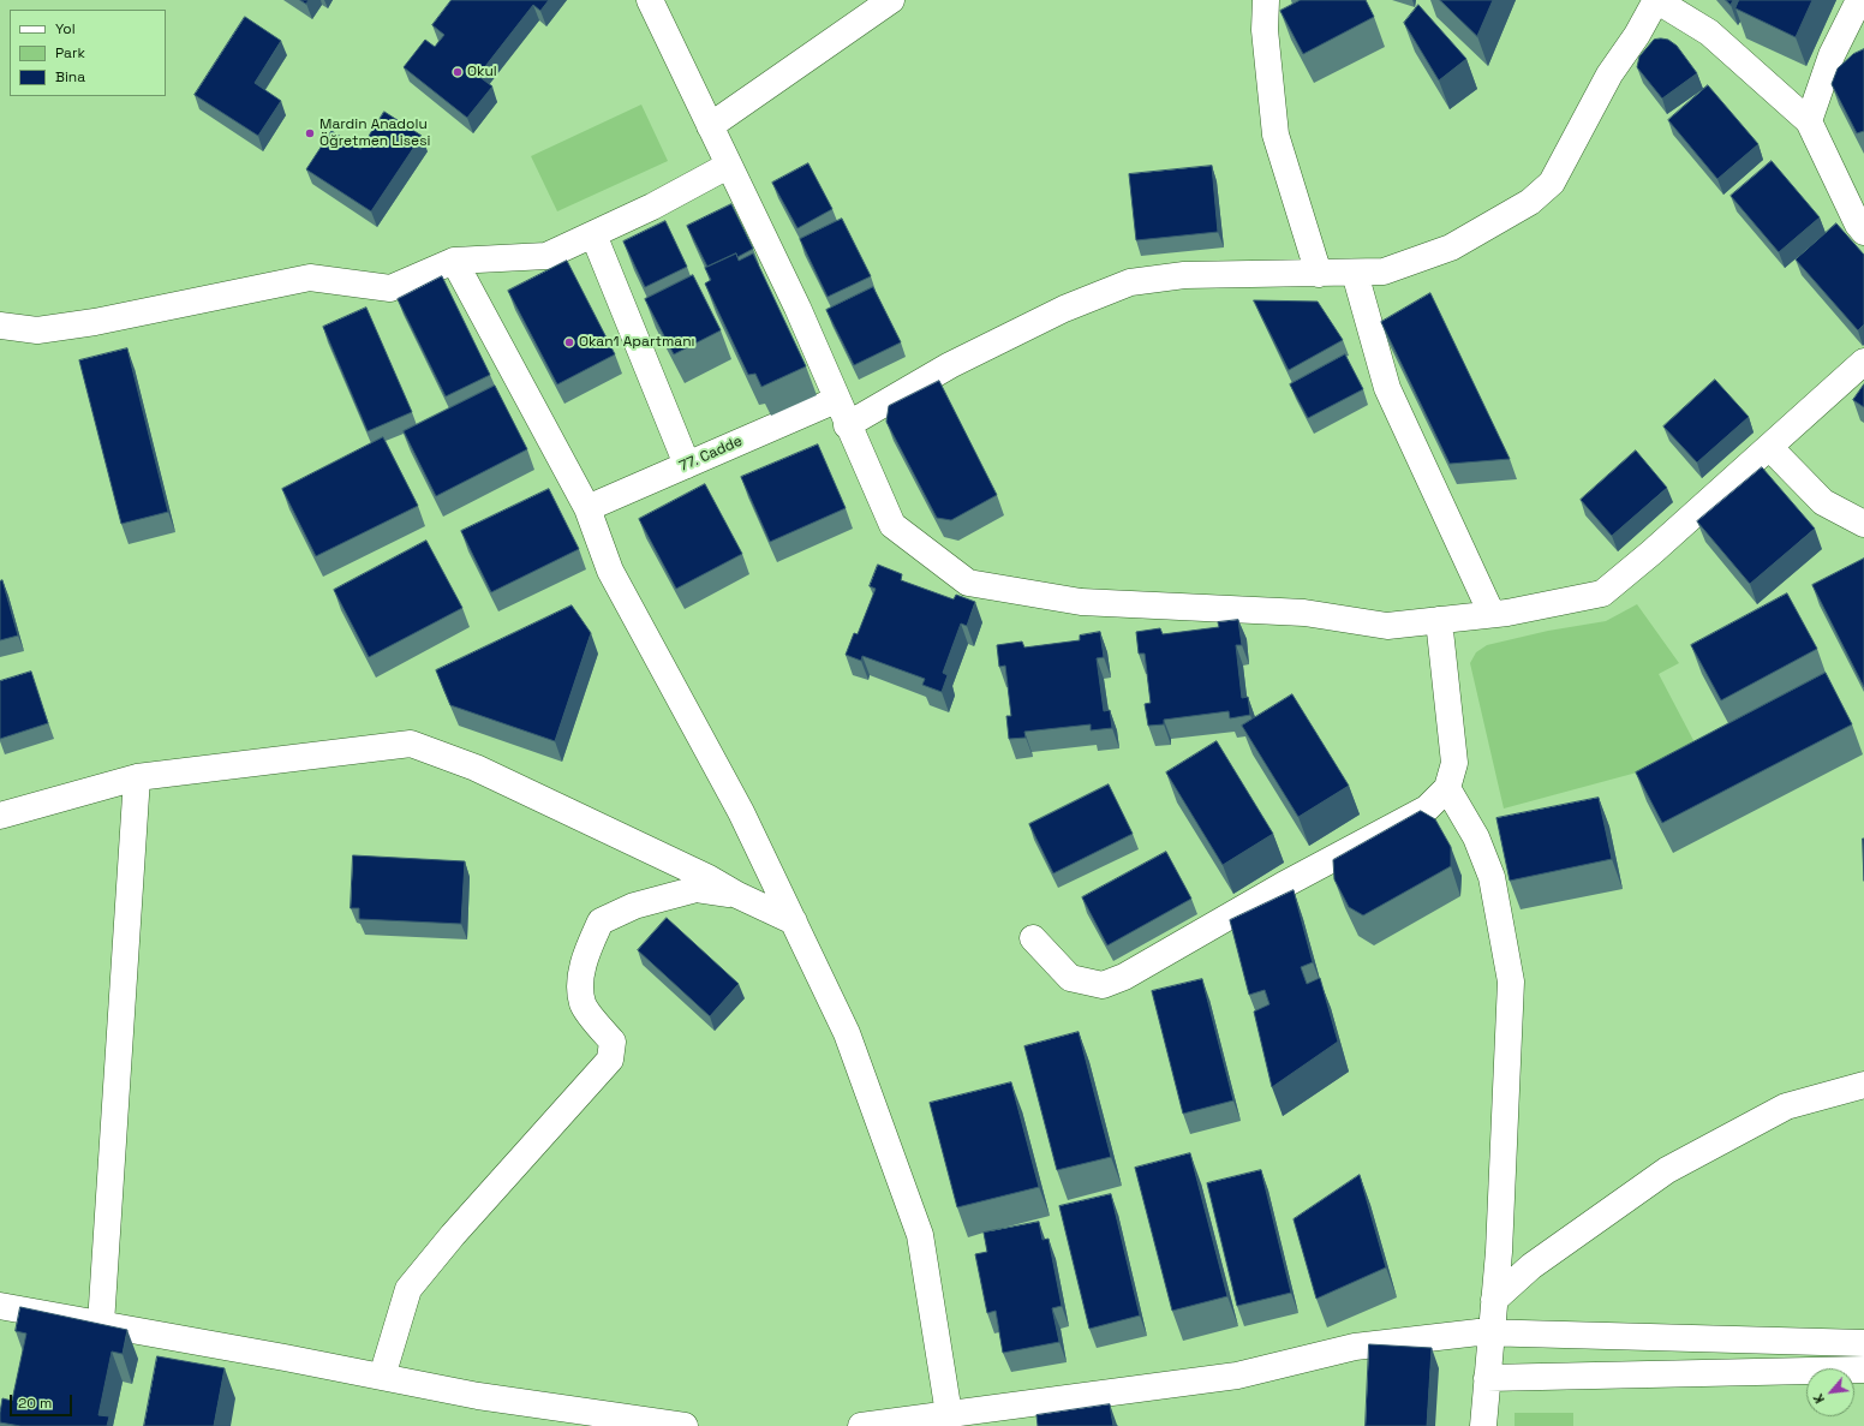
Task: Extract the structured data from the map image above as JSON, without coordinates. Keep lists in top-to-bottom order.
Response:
{
  "streets": {
    "street": ["77. Cadde"]
  },
  "places": ["Okul", "Mardin Anadolu Öğretmen Lisesi", "Okan1 Apartmanı"],
  "legend": ["Yol", "Park", "Bina"],
  "scale_bar": "20 m",
  "north": "bottom left"
}
